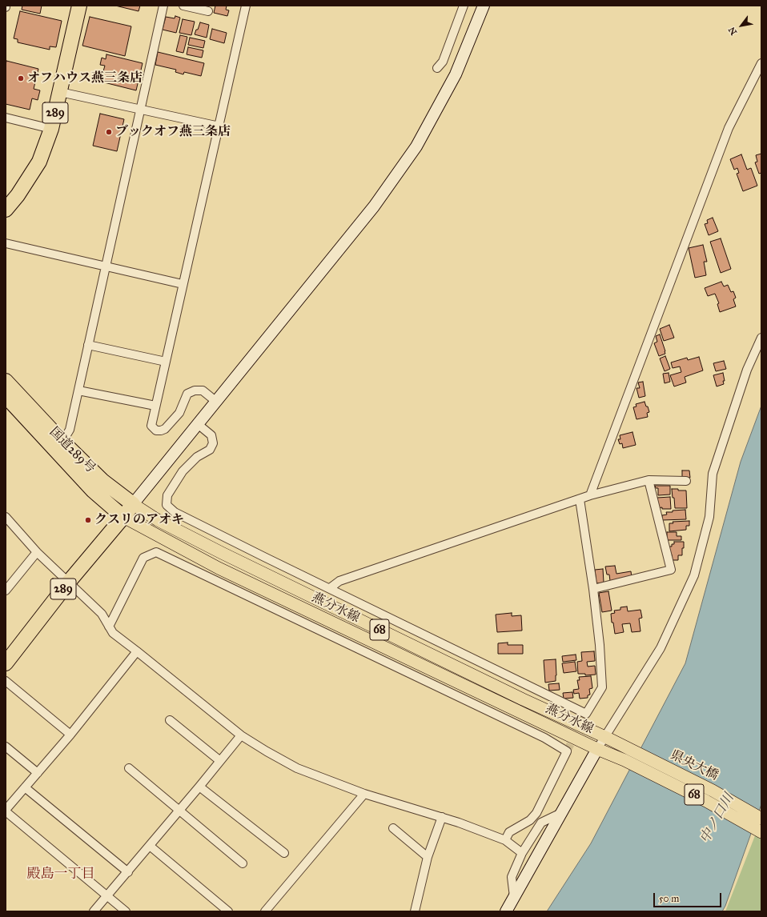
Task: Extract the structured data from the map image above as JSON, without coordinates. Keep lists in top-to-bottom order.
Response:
{
  "streets": {
    "highway": ["289", "国道289号"],
    "main road": ["燕分水線", "68", "県央大橋"]
  },
  "crossings": [
    ["289", "国道289号"],
    ["289", "燕分水線"],
    ["国道289号", "燕分水線"],
    ["燕分水線", "県央大橋"]
  ],
  "districts": ["殿島一丁目"],
  "water": ["中ノ口川"],
  "places": ["オフハウス燕三条店", "ブックオフ燕三条店", "クスリのアオキ"],
  "scale_bar": "50 m",
  "north": "bottom left"
}
